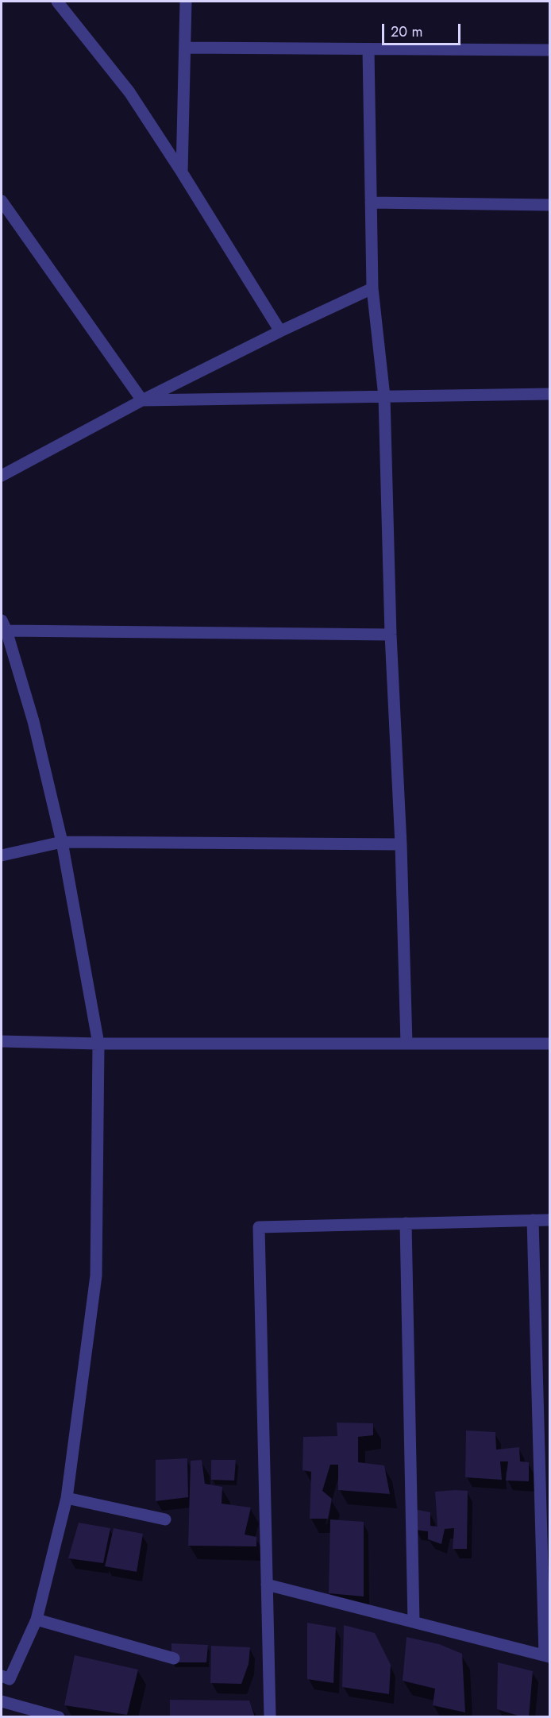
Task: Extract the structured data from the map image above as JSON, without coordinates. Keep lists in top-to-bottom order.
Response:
{
  "scale_bar": "20 m"
}
